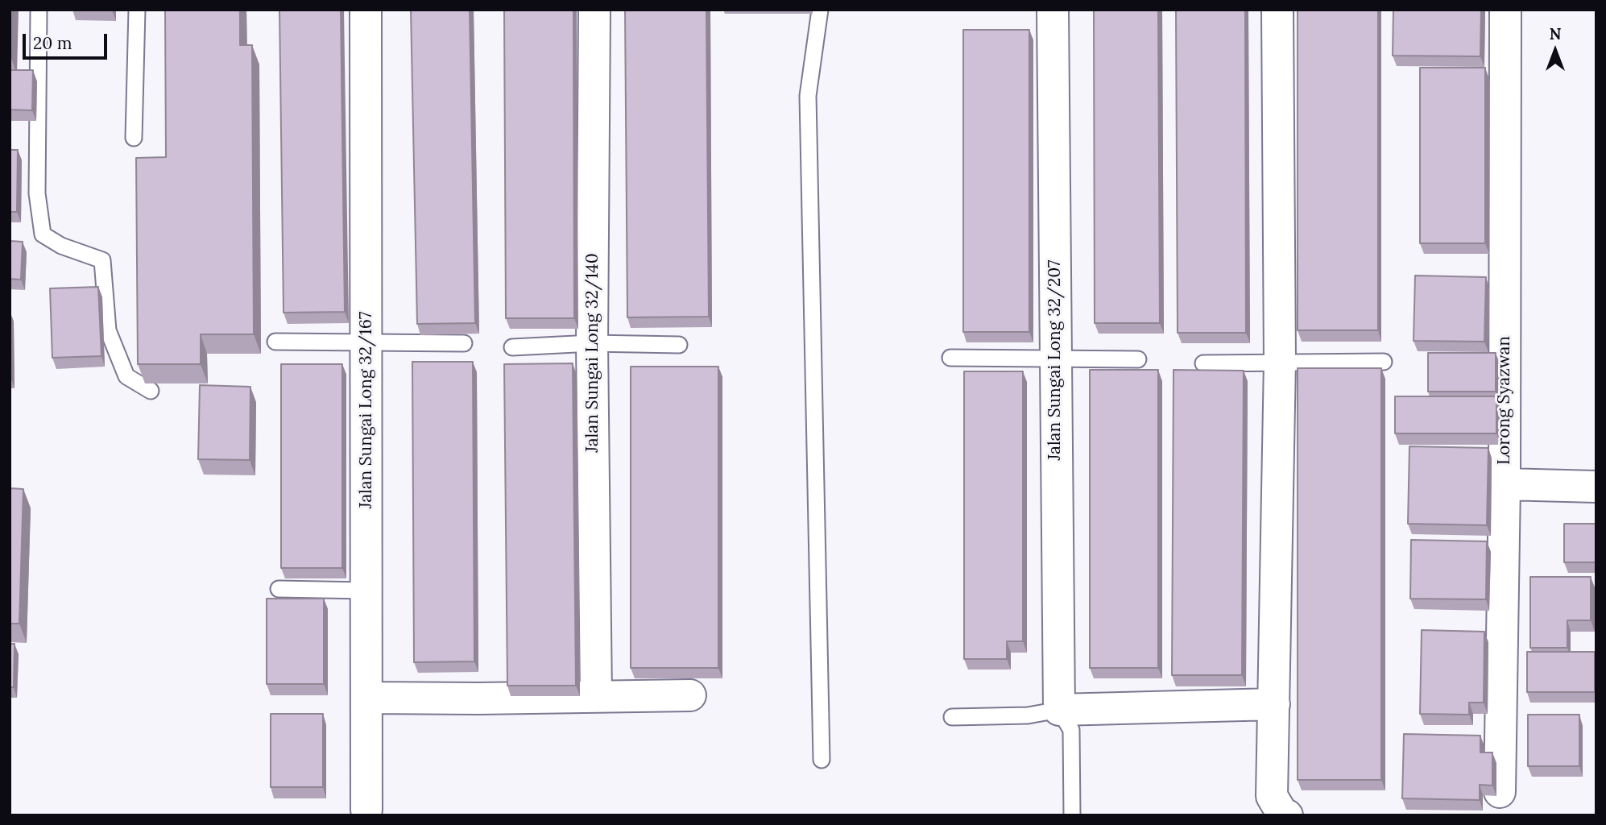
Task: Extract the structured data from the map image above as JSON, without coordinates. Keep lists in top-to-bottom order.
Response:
{
  "streets": {
    "street": [
      "Jalan Sungai Long 32/140",
      "Jalan Sungai Long 32/207",
      "Lorong Syazwan",
      "Jalan Sungai Long 32/167"
    ]
  },
  "scale_bar": "20 m",
  "north": "top"
}
